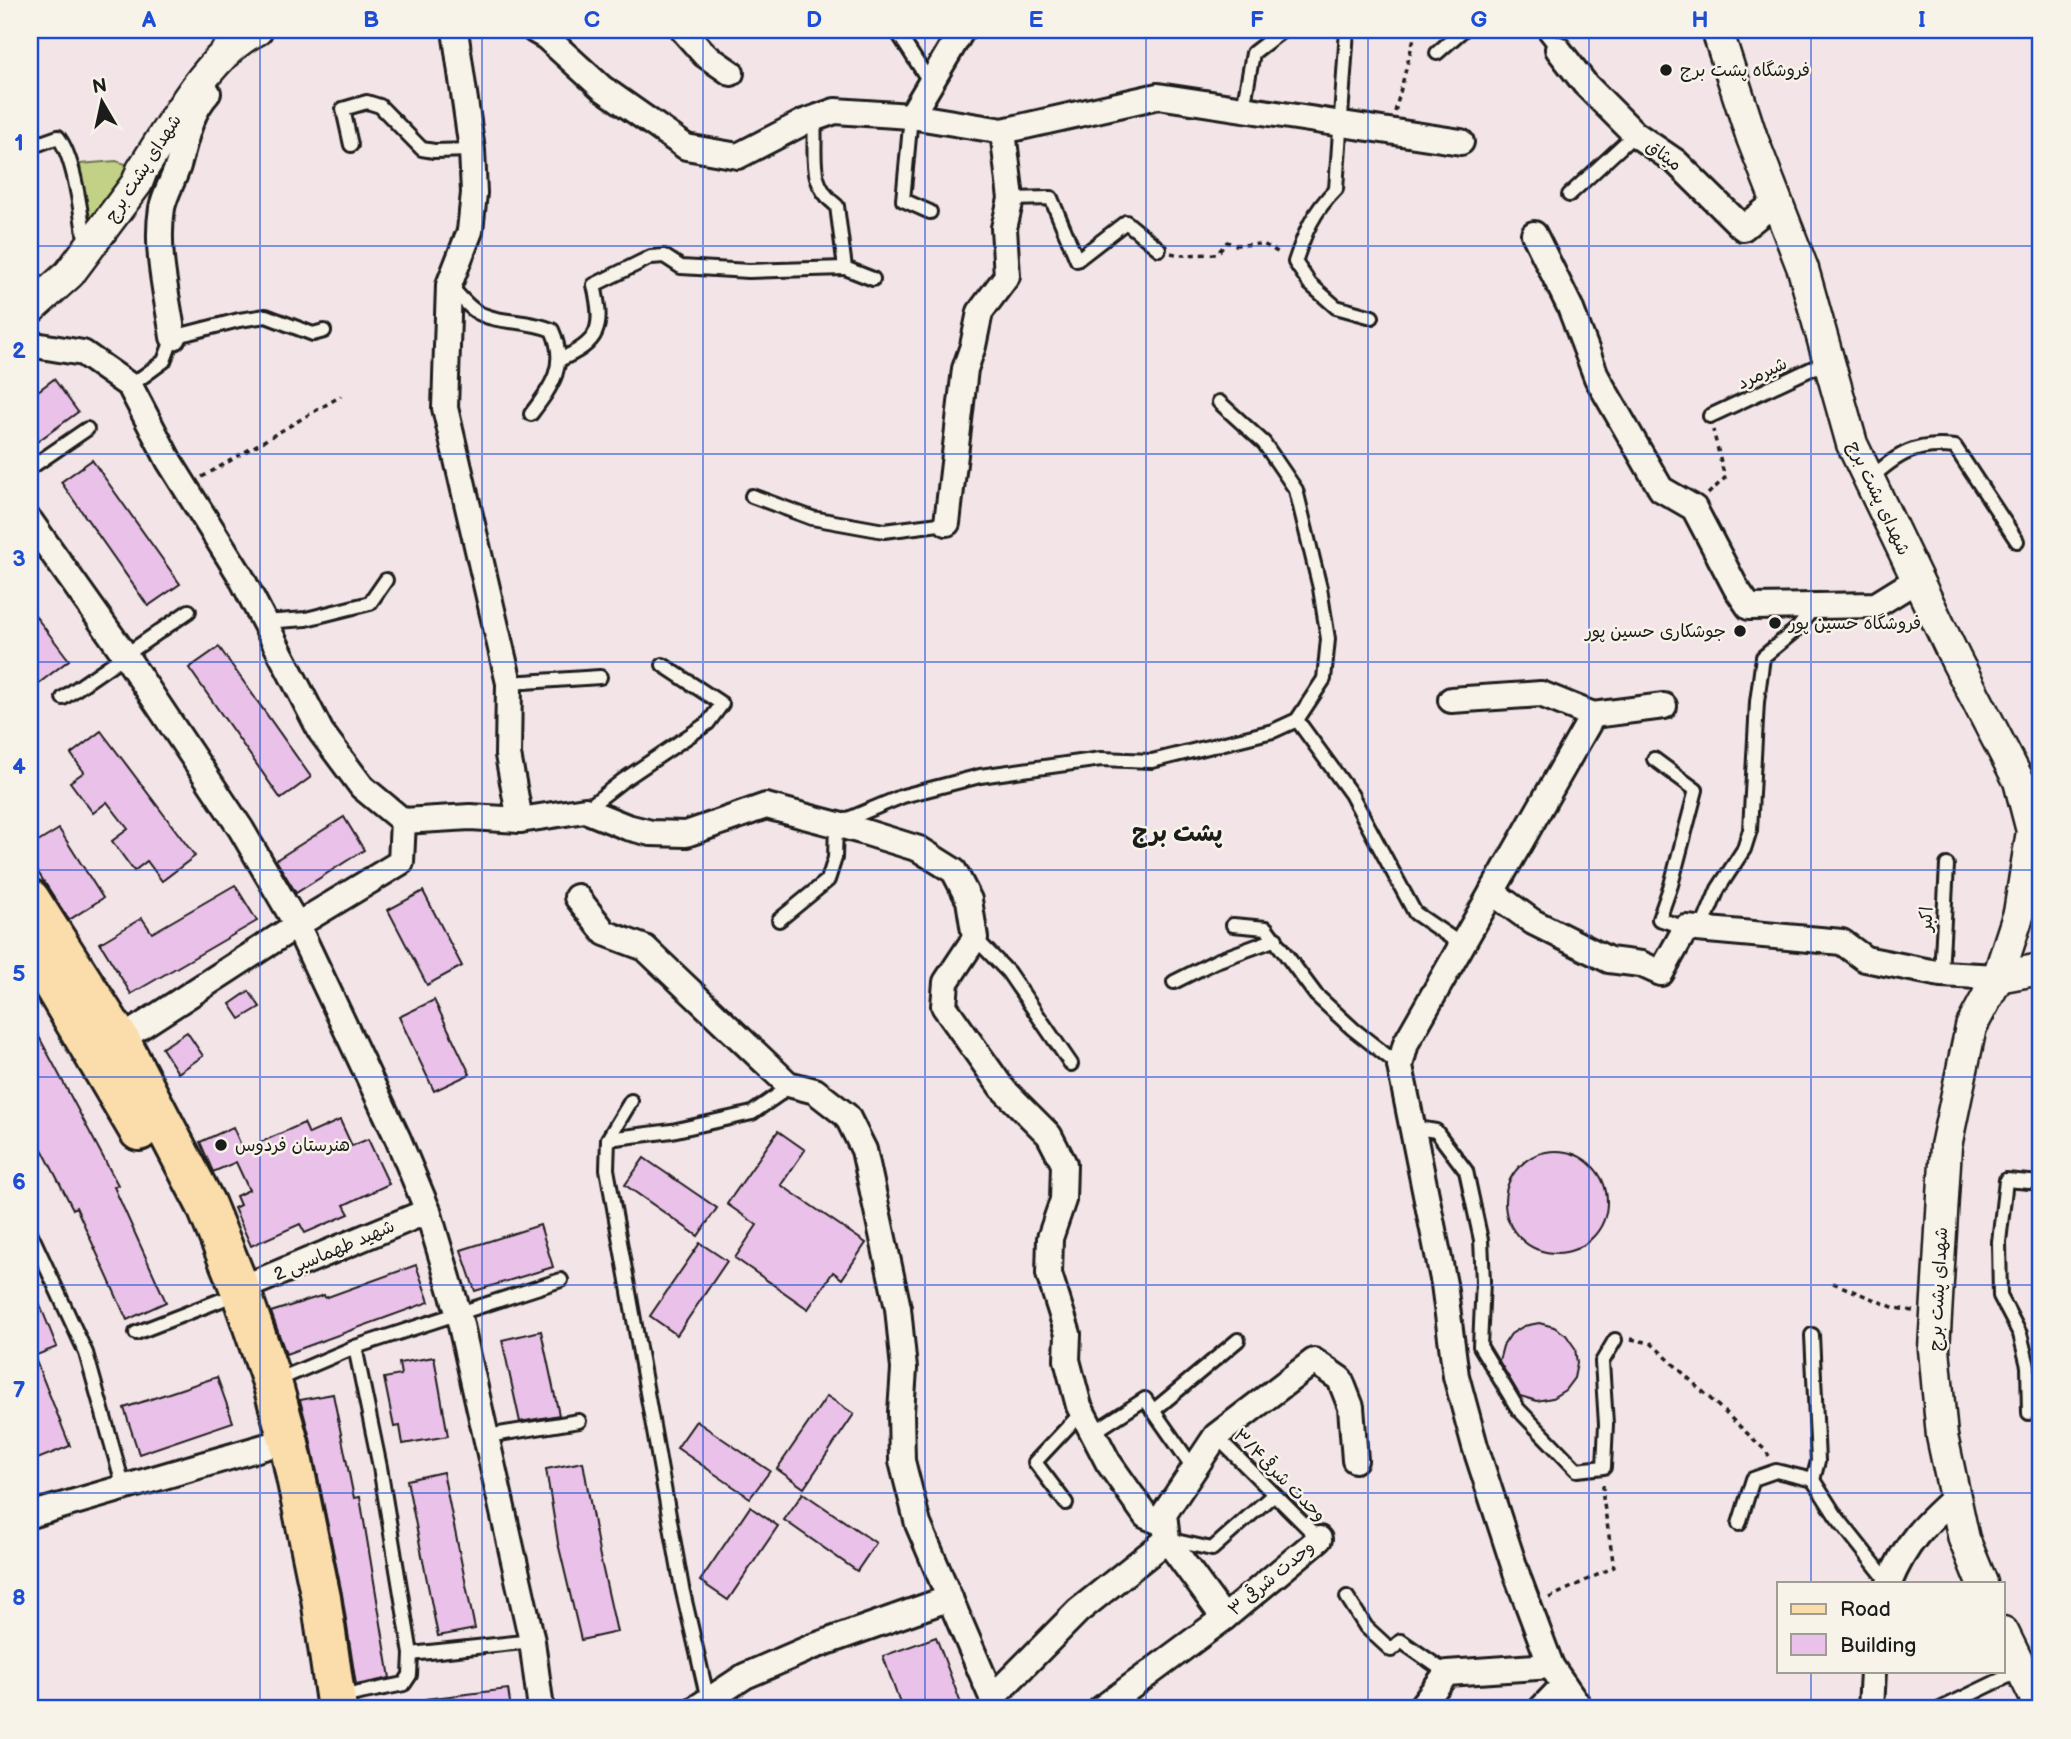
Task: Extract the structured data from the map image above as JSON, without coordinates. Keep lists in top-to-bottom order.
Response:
{
  "streets": {
    "street": [
      "میثاق",
      "شهدای پشت برج",
      "شهید طهماسبی 2",
      "وحدت شرقی ۳"
    ],
    "lane": ["شیرمرد", "اکبر", "وحدت شرقی۳/۴"]
  },
  "crossings": [
    ["میثاق", "شهدای پشت برج"],
    ["شهدای پشت برج", "شیرمرد"],
    ["وحدت شرقی۳/۴", "وحدت شرقی ۳"]
  ],
  "districts": ["پشت برج"],
  "places": [
    "فروشگاه پشت برج",
    "فروشگاه حسین پور",
    "جوشکاری حسین پور",
    "هنرستان فردوس"
  ],
  "legend": ["Road", "Building"],
  "north": "top",
  "grid": {
    "columns": [
      "A",
      "B",
      "C",
      "D",
      "E",
      "F",
      "G",
      "H",
      "I"
    ],
    "rows": [
      "1",
      "2",
      "3",
      "4",
      "5",
      "6",
      "7",
      "8"
    ]
  }
}
